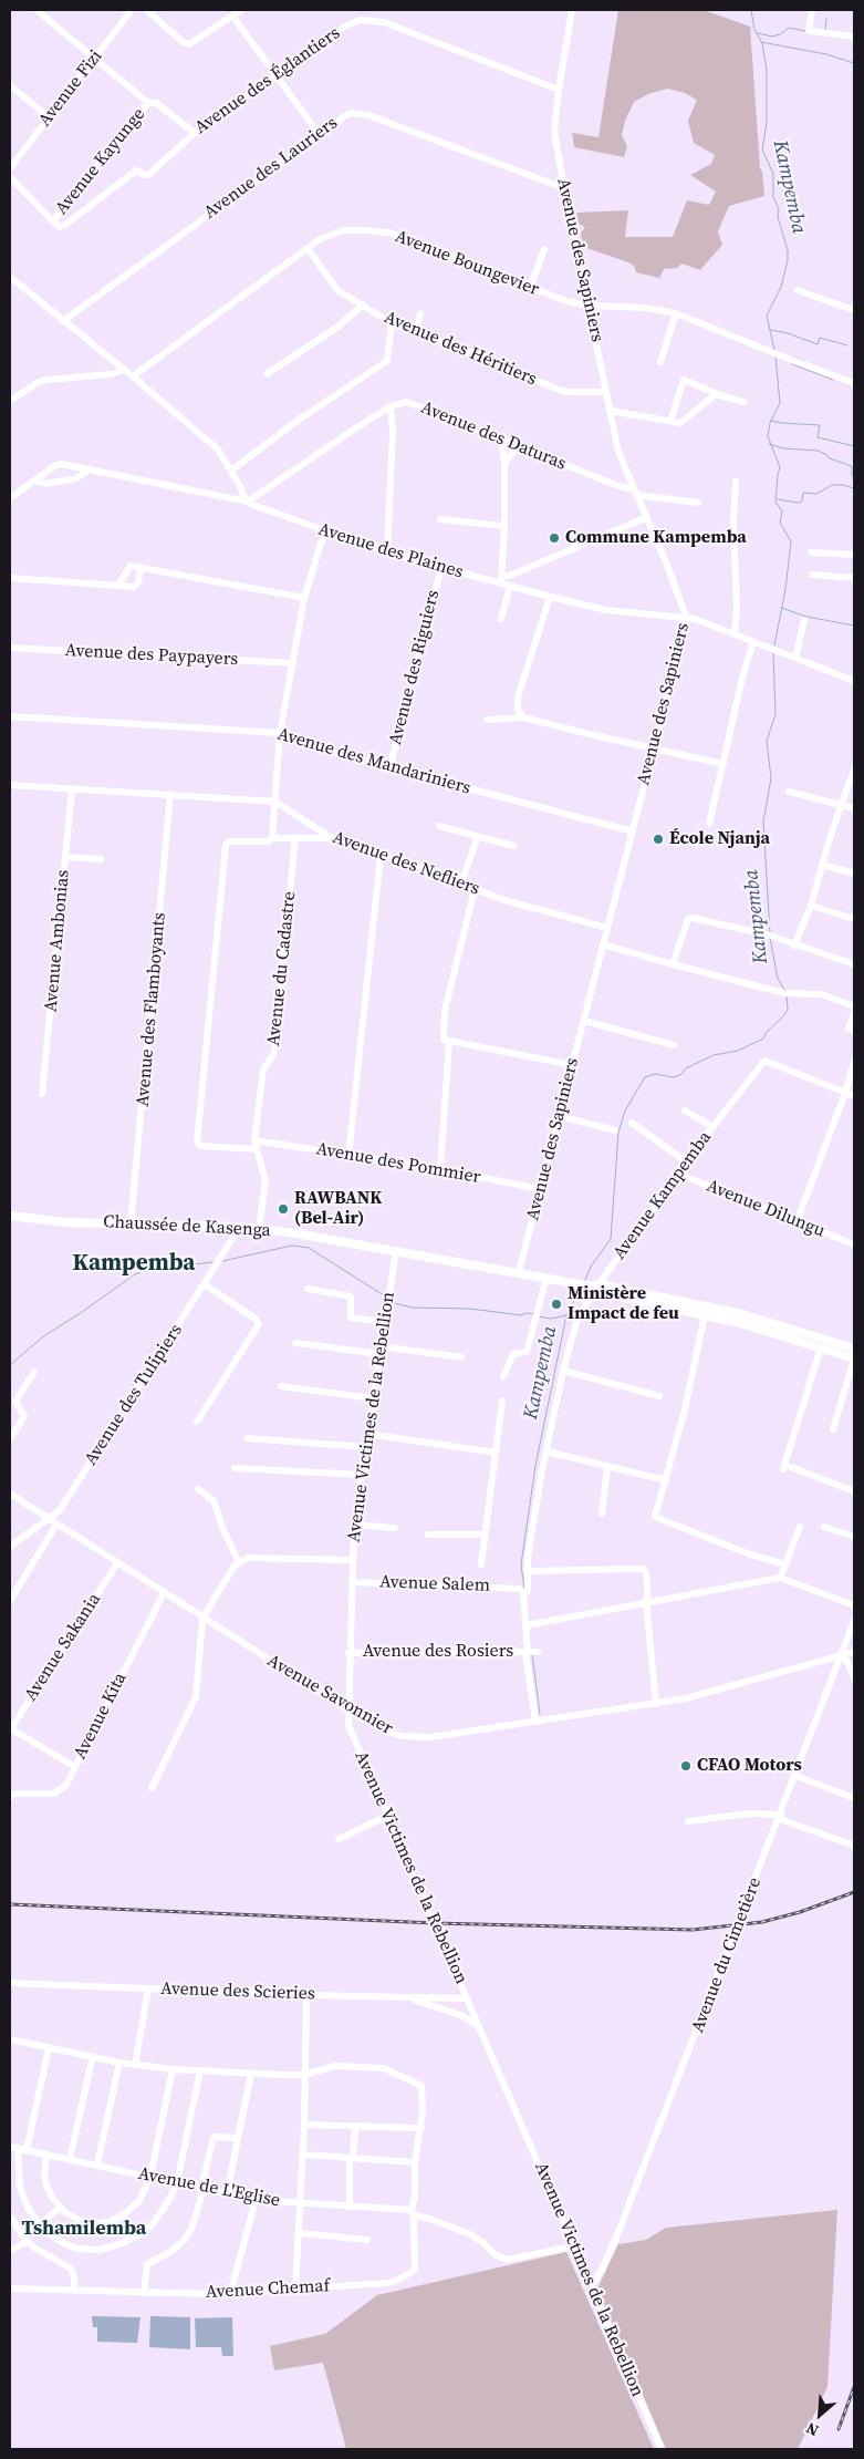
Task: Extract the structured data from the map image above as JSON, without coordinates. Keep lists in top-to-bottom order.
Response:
{
  "streets": {
    "main road": ["Chaussée de Kasenga"],
    "street": [
      "Avenue des Églantiers",
      "Avenue Fizi",
      "Avenue Kayunge",
      "Avenue des Lauriers",
      "Avenue des Sapiniers",
      "Avenue Boungevier",
      "Avenue des Héritiers",
      "Avenue des Daturas",
      "Avenue des Plaines",
      "Avenue des Paypayers",
      "Avenue des Riguiers",
      "Avenue des Mandariniers",
      "Avenue des Nefliers",
      "Avenue Ambonias",
      "Avenue du Cadastre",
      "Avenue des Flamboyants",
      "Avenue des Pommier",
      "Avenue Kampemba",
      "Avenue Dilungu",
      "Avenue des Tulipiers",
      "Avenue Victimes de la Rebellion",
      "Avenue Salem",
      "Avenue Sakania",
      "Avenue des Rosiers",
      "Avenue Savonnier",
      "Avenue Kita",
      "Avenue du Cimetière",
      "Avenue des Scieries",
      "Avenue de L'Eglise",
      "Avenue Chemaf"
    ]
  },
  "crossings": [
    ["Avenue des Églantiers", "Avenue Kayunge"],
    ["Avenue des Églantiers", "Avenue des Sapiniers"],
    ["Avenue des Lauriers", "Avenue des Sapiniers"],
    ["Avenue des Sapiniers", "Avenue Boungevier"],
    ["Avenue des Sapiniers", "Avenue des Héritiers"],
    ["Avenue des Sapiniers", "Avenue des Daturas"],
    ["Avenue des Sapiniers", "Avenue des Plaines"],
    ["Avenue des Sapiniers", "Avenue des Mandariniers"],
    ["Avenue des Sapiniers", "Avenue des Nefliers"],
    ["Avenue des Sapiniers", "Avenue des Pommier"],
    ["Avenue des Sapiniers", "Chaussée de Kasenga"],
    ["Avenue Boungevier", "Avenue des Héritiers"],
    ["Avenue des Daturas", "Avenue des Plaines"],
    ["Avenue des Plaines", "Avenue des Riguiers"],
    ["Avenue des Riguiers", "Avenue des Mandariniers"],
    ["Avenue des Nefliers", "Avenue Ambonias"],
    ["Avenue des Nefliers", "Avenue des Flamboyants"],
    ["Avenue du Cadastre", "Avenue des Pommier"],
    ["Avenue du Cadastre", "Chaussée de Kasenga"],
    ["Avenue des Flamboyants", "Chaussée de Kasenga"],
    ["Avenue Kampemba", "Avenue Dilungu"],
    ["Avenue Kampemba", "Chaussée de Kasenga"],
    ["Avenue Kampemba", "Avenue Salem"],
    ["Avenue Kampemba", "Avenue des Rosiers"],
    ["Avenue Kampemba", "Avenue Savonnier"],
    ["Chaussée de Kasenga", "Avenue des Tulipiers"],
    ["Chaussée de Kasenga", "Avenue Victimes de la Rebellion"],
    ["Avenue des Tulipiers", "Avenue Savonnier"],
    ["Avenue Victimes de la Rebellion", "Avenue Salem"],
    ["Avenue Victimes de la Rebellion", "Avenue des Rosiers"],
    ["Avenue Victimes de la Rebellion", "Avenue Savonnier"],
    ["Avenue Victimes de la Rebellion", "Avenue du Cimetière"],
    ["Avenue Victimes de la Rebellion", "Avenue des Scieries"],
    ["Avenue Victimes de la Rebellion", "Avenue de L'Eglise"],
    ["Avenue Sakania", "Avenue Savonnier"],
    ["Avenue Savonnier", "Avenue Kita"],
    ["Avenue Savonnier", "Avenue du Cimetière"],
    ["Avenue de L'Eglise", "Avenue Chemaf"]
  ],
  "districts": ["Kampemba", "Tshamilemba"],
  "water": ["Kampemba"],
  "places": [
    "Commune Kampemba",
    "École Njanja",
    "RAWBANK (Bel-Air)",
    "Ministère Impact de feu",
    "CFAO Motors"
  ],
  "north": "bottom left"
}
